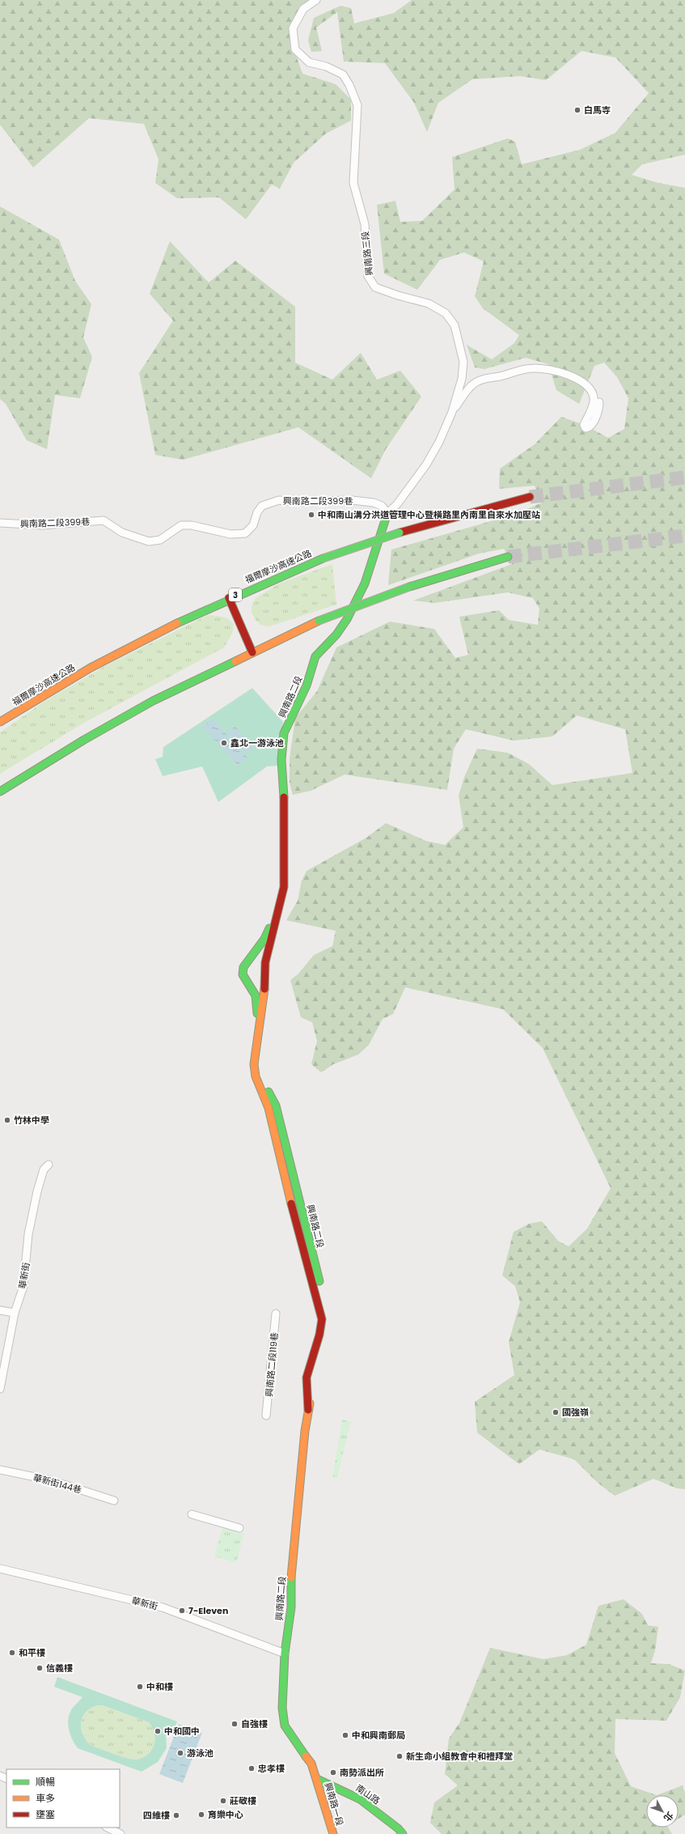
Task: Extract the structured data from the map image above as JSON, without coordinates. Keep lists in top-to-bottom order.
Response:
{
  "streets": {
    "main road": [
      "福爾摩沙高速公路",
      "3",
      "興南路二段",
      "南山路",
      "興南路一段"
    ],
    "street": [
      "興南路三段",
      "興南路二段399巷",
      "華新街",
      "興南路二段119巷",
      "華新街144巷"
    ]
  },
  "crossings": [
    ["興南路三段", "興南路二段399巷"],
    ["興南路三段", "興南路二段"],
    ["興南路二段399巷", "興南路二段"],
    ["興南路二段", "華新街"],
    ["興南路二段", "南山路"],
    ["興南路二段", "興南路一段"],
    ["南山路", "興南路一段"]
  ],
  "places": [
    "白馬寺",
    "中和南山溝分洪道管理中心暨橫路里內南里自來水加壓站",
    "鑫北一游泳池",
    "竹林中學",
    "國強嶺",
    "7-Eleven",
    "和平樓",
    "信義樓",
    "中和樓",
    "自強樓",
    "中和國中",
    "中和興南郵局",
    "游泳池",
    "新生命小組教會中和禮拜堂",
    "忠孝樓",
    "南勢派出所",
    "莊敬樓",
    "育樂中心",
    "四維樓"
  ],
  "legend": ["順暢", "車多", "壅塞"],
  "north": "bottom right"
}
